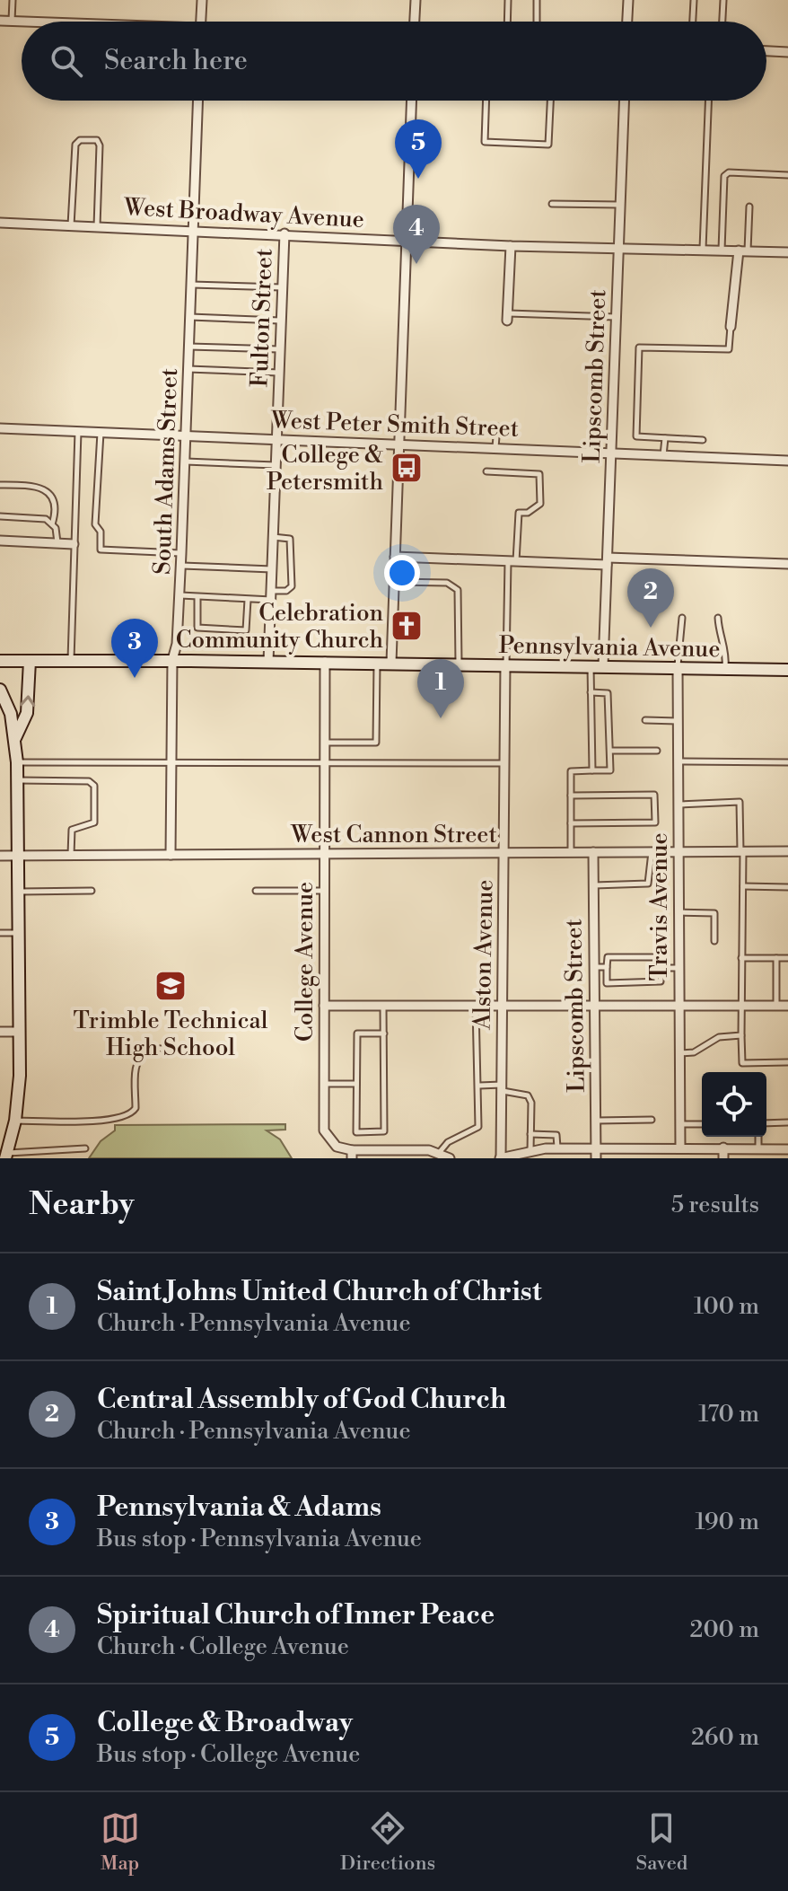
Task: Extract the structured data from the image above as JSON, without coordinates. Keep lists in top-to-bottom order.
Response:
{
  "streets": {
    "street": [
      "West Broadway Avenue",
      "Fulton Street",
      "Lipscomb Street",
      "West Peter Smith Street",
      "South Adams Street",
      "Pennsylvania Avenue",
      "West Cannon Street",
      "Travis Avenue",
      "Alston Avenue",
      "College Avenue"
    ]
  },
  "crossings": [
    ["West Broadway Avenue", "Fulton Street"],
    ["West Broadway Avenue", "Lipscomb Street"],
    ["West Broadway Avenue", "South Adams Street"],
    ["Fulton Street", "West Peter Smith Street"],
    ["Fulton Street", "Pennsylvania Avenue"],
    ["Lipscomb Street", "West Peter Smith Street"],
    ["Lipscomb Street", "Pennsylvania Avenue"],
    ["Lipscomb Street", "West Cannon Street"],
    ["West Peter Smith Street", "South Adams Street"],
    ["South Adams Street", "Pennsylvania Avenue"],
    ["South Adams Street", "West Cannon Street"],
    ["Pennsylvania Avenue", "Travis Avenue"],
    ["Pennsylvania Avenue", "Alston Avenue"],
    ["Pennsylvania Avenue", "College Avenue"],
    ["West Cannon Street", "Travis Avenue"],
    ["West Cannon Street", "Alston Avenue"],
    ["West Cannon Street", "College Avenue"]
  ],
  "places": {
    "bus stop": ["College & Petersmith"],
    "church": ["Celebration Community Church"],
    "school or university": ["Trimble Technical High School"]
  },
  "page": {
    "search": "Search here",
    "pins": [
      "5",
      "4",
      "2",
      "3",
      "1"
    ],
    "heading": ["Nearby", "5 results"],
    "list": [
      {
        "mark": "1",
        "name": "Saint Johns United Church of Christ",
        "note": "Church · Pennsylvania Avenue",
        "value": "100 m"
      },
      {
        "mark": "2",
        "name": "Central Assembly of God Church",
        "note": "Church · Pennsylvania Avenue",
        "value": "170 m"
      },
      {
        "mark": "3",
        "name": "Pennsylvania & Adams",
        "note": "Bus stop · Pennsylvania Avenue",
        "value": "190 m"
      },
      {
        "mark": "4",
        "name": "Spiritual Church of Inner Peace",
        "note": "Church · College Avenue",
        "value": "200 m"
      },
      {
        "mark": "5",
        "name": "College & Broadway",
        "note": "Bus stop · College Avenue",
        "value": "260 m"
      }
    ],
    "nav": ["Map", "Directions", "Saved"]
  }
}
